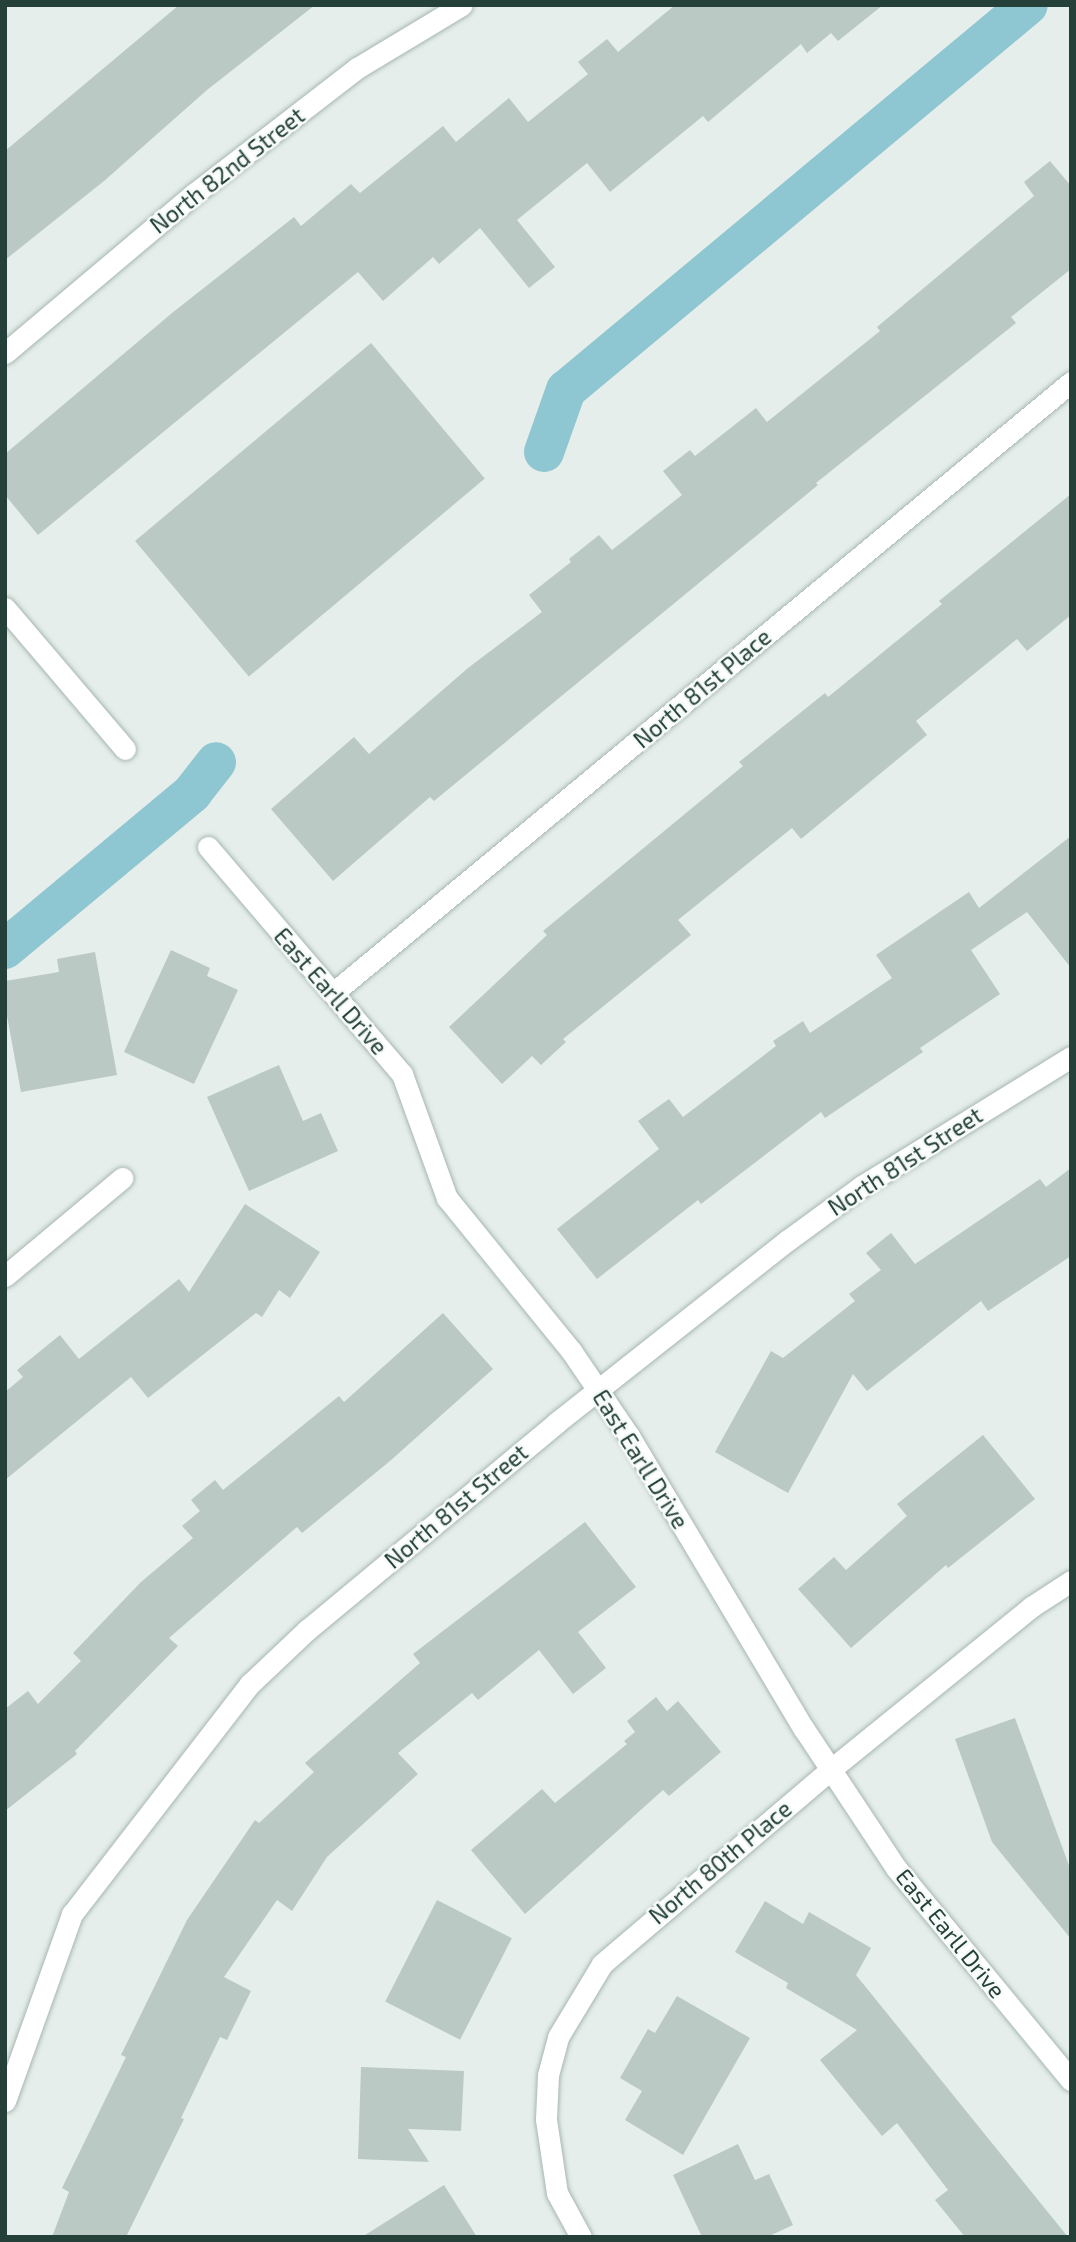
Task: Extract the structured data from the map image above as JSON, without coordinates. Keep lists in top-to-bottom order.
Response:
{
  "streets": {
    "street": [
      "North 82nd Street",
      "North 81st Place",
      "East Earll Drive",
      "North 81st Street",
      "North 80th Place"
    ]
  },
  "crossings": [
    ["North 81st Place", "East Earll Drive"],
    ["East Earll Drive", "North 81st Street"],
    ["East Earll Drive", "North 80th Place"]
  ]
}
